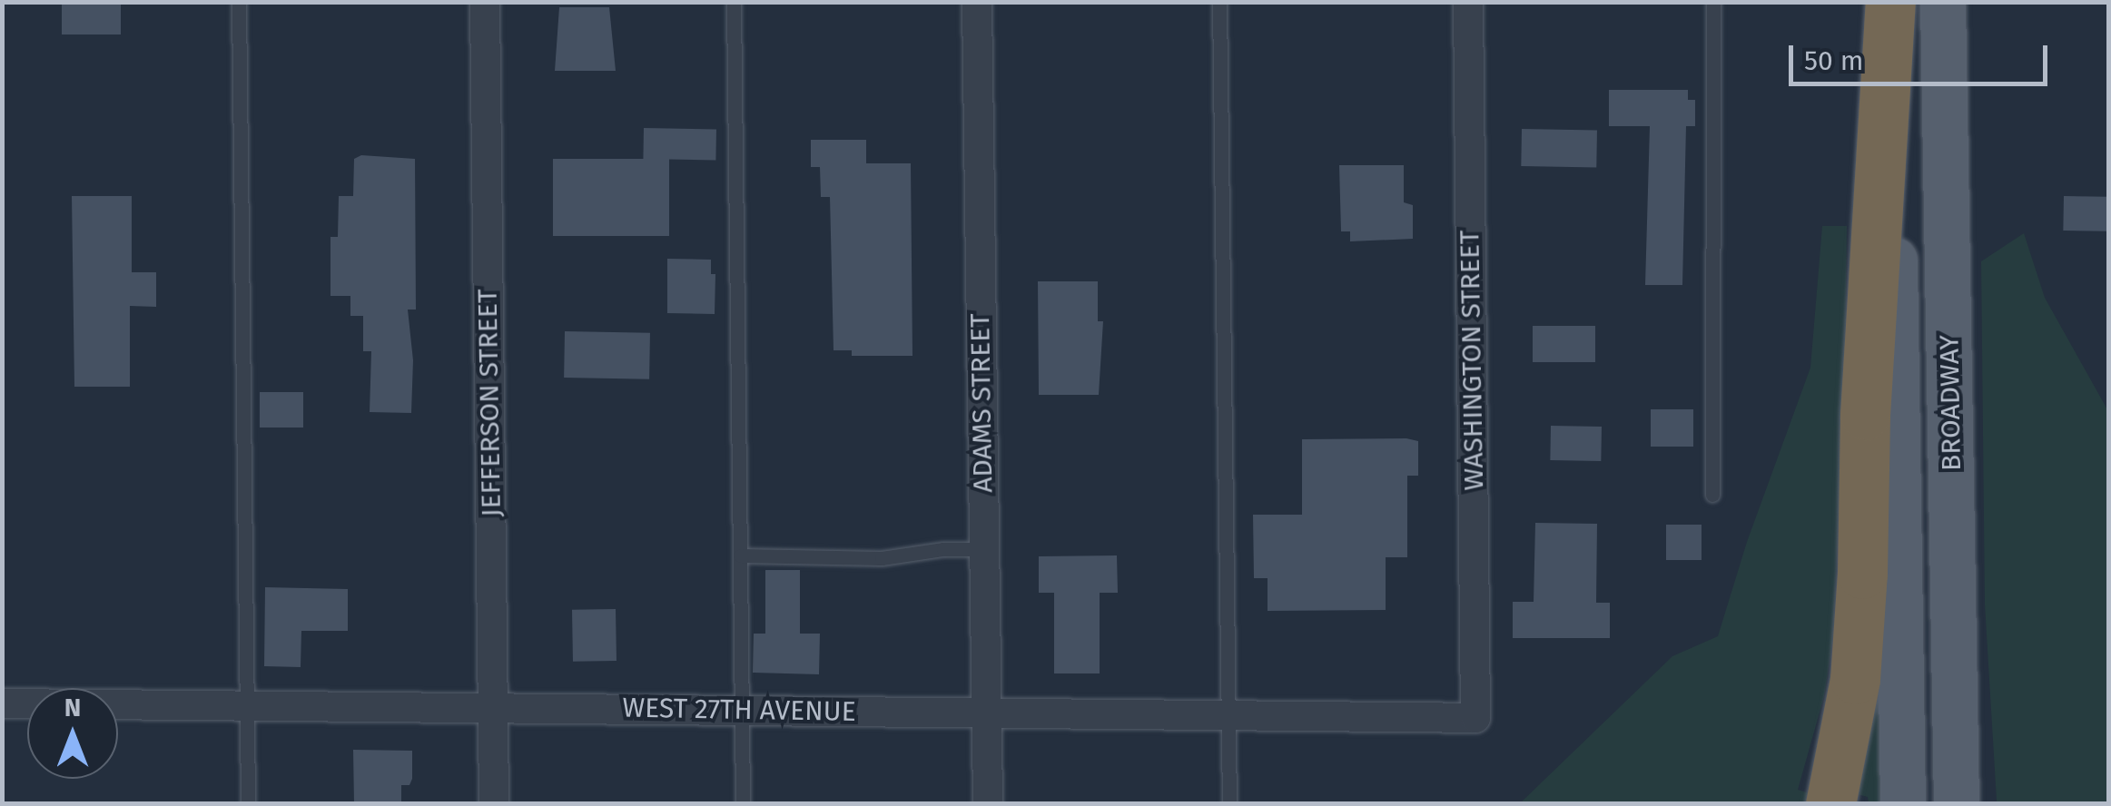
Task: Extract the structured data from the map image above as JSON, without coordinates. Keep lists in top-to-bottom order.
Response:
{
  "streets": {
    "main road": ["BROADWAY"],
    "street": [
      "WASHINGTON STREET",
      "JEFFERSON STREET",
      "ADAMS STREET",
      "WEST 27TH AVENUE"
    ]
  },
  "crossings": [
    ["WASHINGTON STREET", "WEST 27TH AVENUE"],
    ["JEFFERSON STREET", "WEST 27TH AVENUE"],
    ["ADAMS STREET", "WEST 27TH AVENUE"]
  ],
  "scale_bar": "50 m",
  "north": "top"
}
